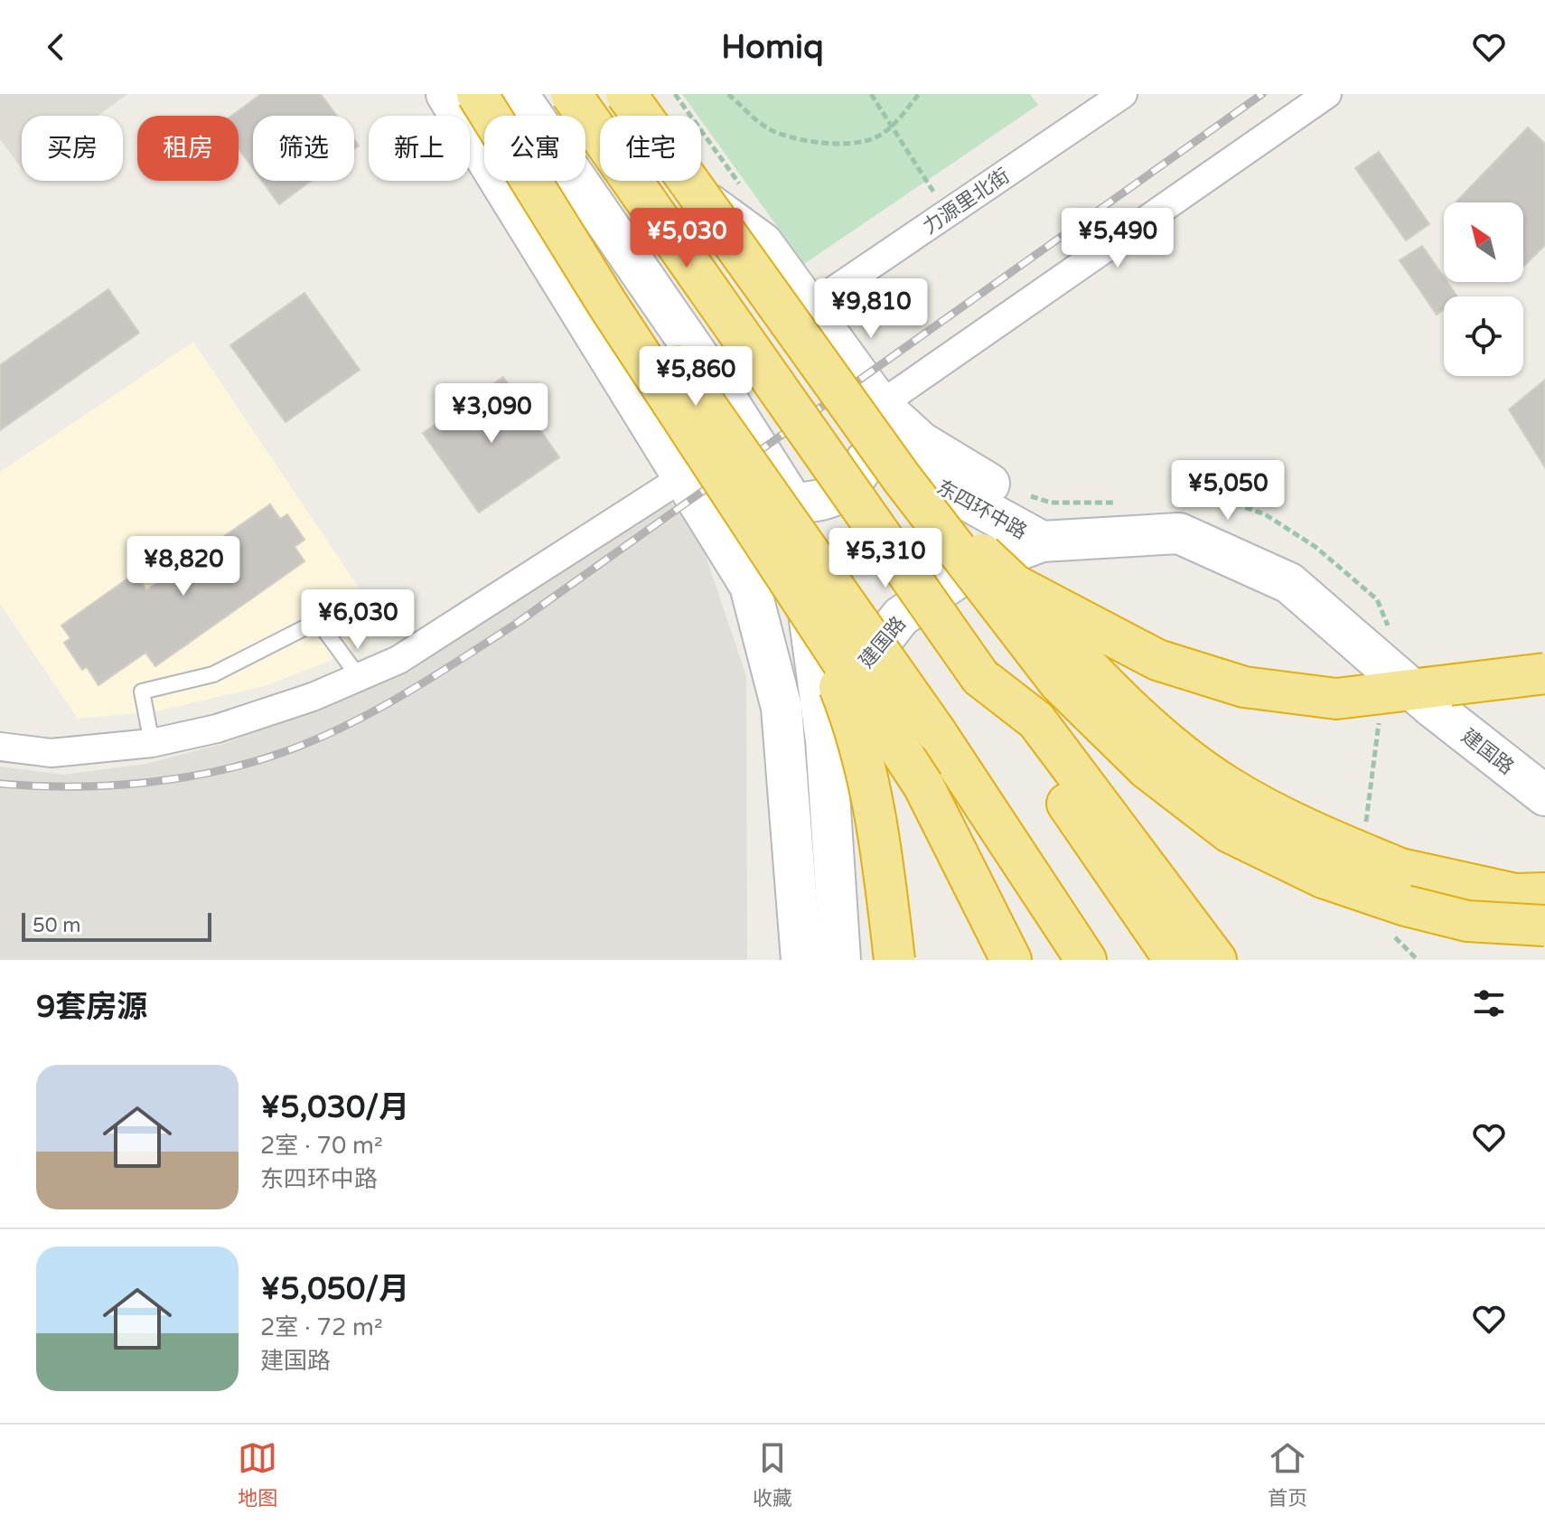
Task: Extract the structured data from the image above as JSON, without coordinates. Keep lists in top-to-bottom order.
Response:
{
  "streets": {
    "street": ["力源里北街", "东四环中路", "建国路"]
  },
  "crossings": [
    ["力源里北街", "东四环中路"],
    ["东四环中路", "建国路"]
  ],
  "scale_bar": "50 m",
  "north": "top left",
  "page": {
    "header": "Homiq",
    "chip": [
      "买房",
      "租房",
      "筛选",
      "新上",
      "公寓",
      "住宅"
    ],
    "price": [
      "¥5,030",
      "¥5,490",
      "¥9,810",
      "¥5,860",
      "¥3,090",
      "¥5,050",
      "¥5,310",
      "¥8,820",
      "¥6,030"
    ],
    "scale": "50 m",
    "heading": "9套房源",
    "list": [
      {
        "name": "¥5,030/月",
        "note": "2室 · 70 m² · 东四环中路"
      },
      {
        "name": "¥5,050/月",
        "note": "2室 · 72 m² · 建国路"
      }
    ],
    "tabs": ["地图", "收藏", "首页"]
  }
}
